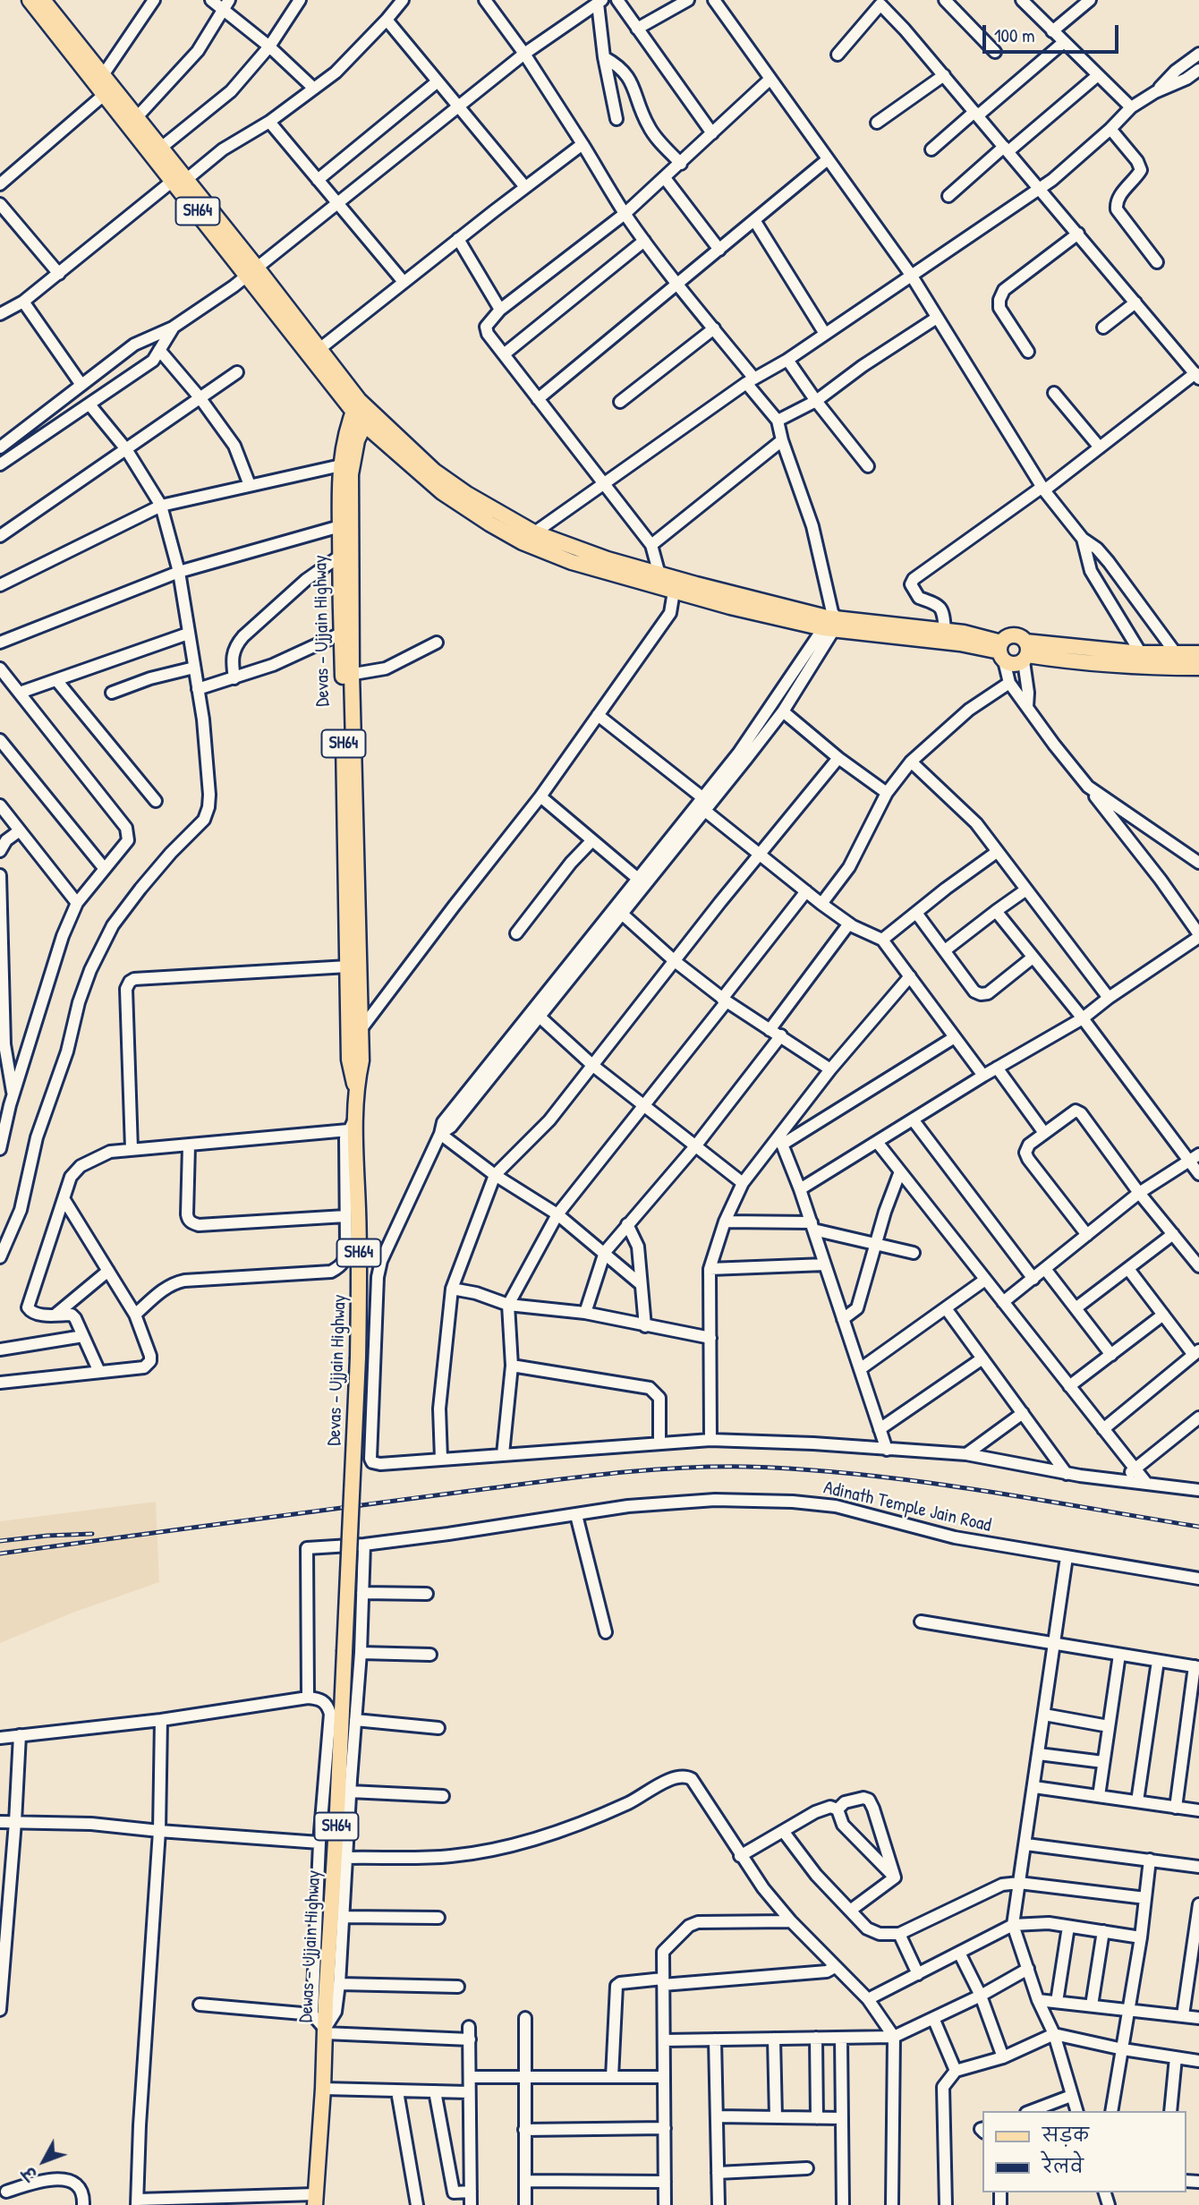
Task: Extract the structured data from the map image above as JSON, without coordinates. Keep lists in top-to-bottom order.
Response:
{
  "streets": {
    "main road": ["SH64", "Devas - Ujjain Highway", "Dewas - Ujjain Highway"],
    "street": ["Adinath Temple Jain Road"]
  },
  "crossings": [
    ["SH64", "Devas - Ujjain Highway"],
    ["Devas - Ujjain Highway", "Dewas - Ujjain Highway"]
  ],
  "legend": ["सड़क", "रेलवे"],
  "scale_bar": "100 m",
  "north": "bottom left"
}
